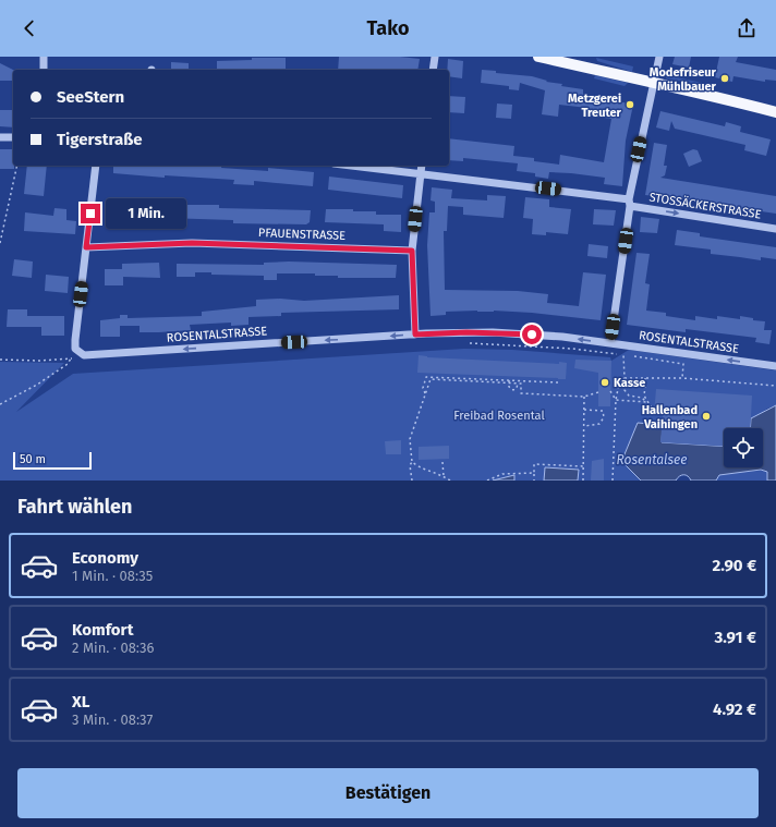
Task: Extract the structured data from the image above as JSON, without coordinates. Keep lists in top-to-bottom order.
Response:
{
  "streets": {
    "street": ["STOSSÄCKERSTRASSE", "PFAUENSTRASSE", "ROSENTALSTRASSE"]
  },
  "one_way": ["ROSENTALSTRASSE"],
  "water": ["Rosentalsee"],
  "parks": ["Freibad Rosental"],
  "places": [
    "Modefriseur Mühlbauer",
    "Metzgerei Treuter",
    "Kasse",
    "Hallenbad Vaihingen"
  ],
  "scale_bar": "50 m",
  "page": {
    "header": "Tako",
    "banner": ["SeeStern", "Tigerstraße"],
    "bubble": "1 Min.",
    "scale": "50 m",
    "heading": "Fahrt wählen",
    "list": [
      {
        "name": "Economy",
        "note": "1 Min. · 08:35",
        "value": "2.90 €"
      },
      {
        "name": "Komfort",
        "note": "2 Min. · 08:36",
        "value": "3.91 €"
      },
      {
        "name": "XL",
        "note": "3 Min. · 08:37",
        "value": "4.92 €"
      }
    ],
    "buttons": "Bestätigen"
  }
}
